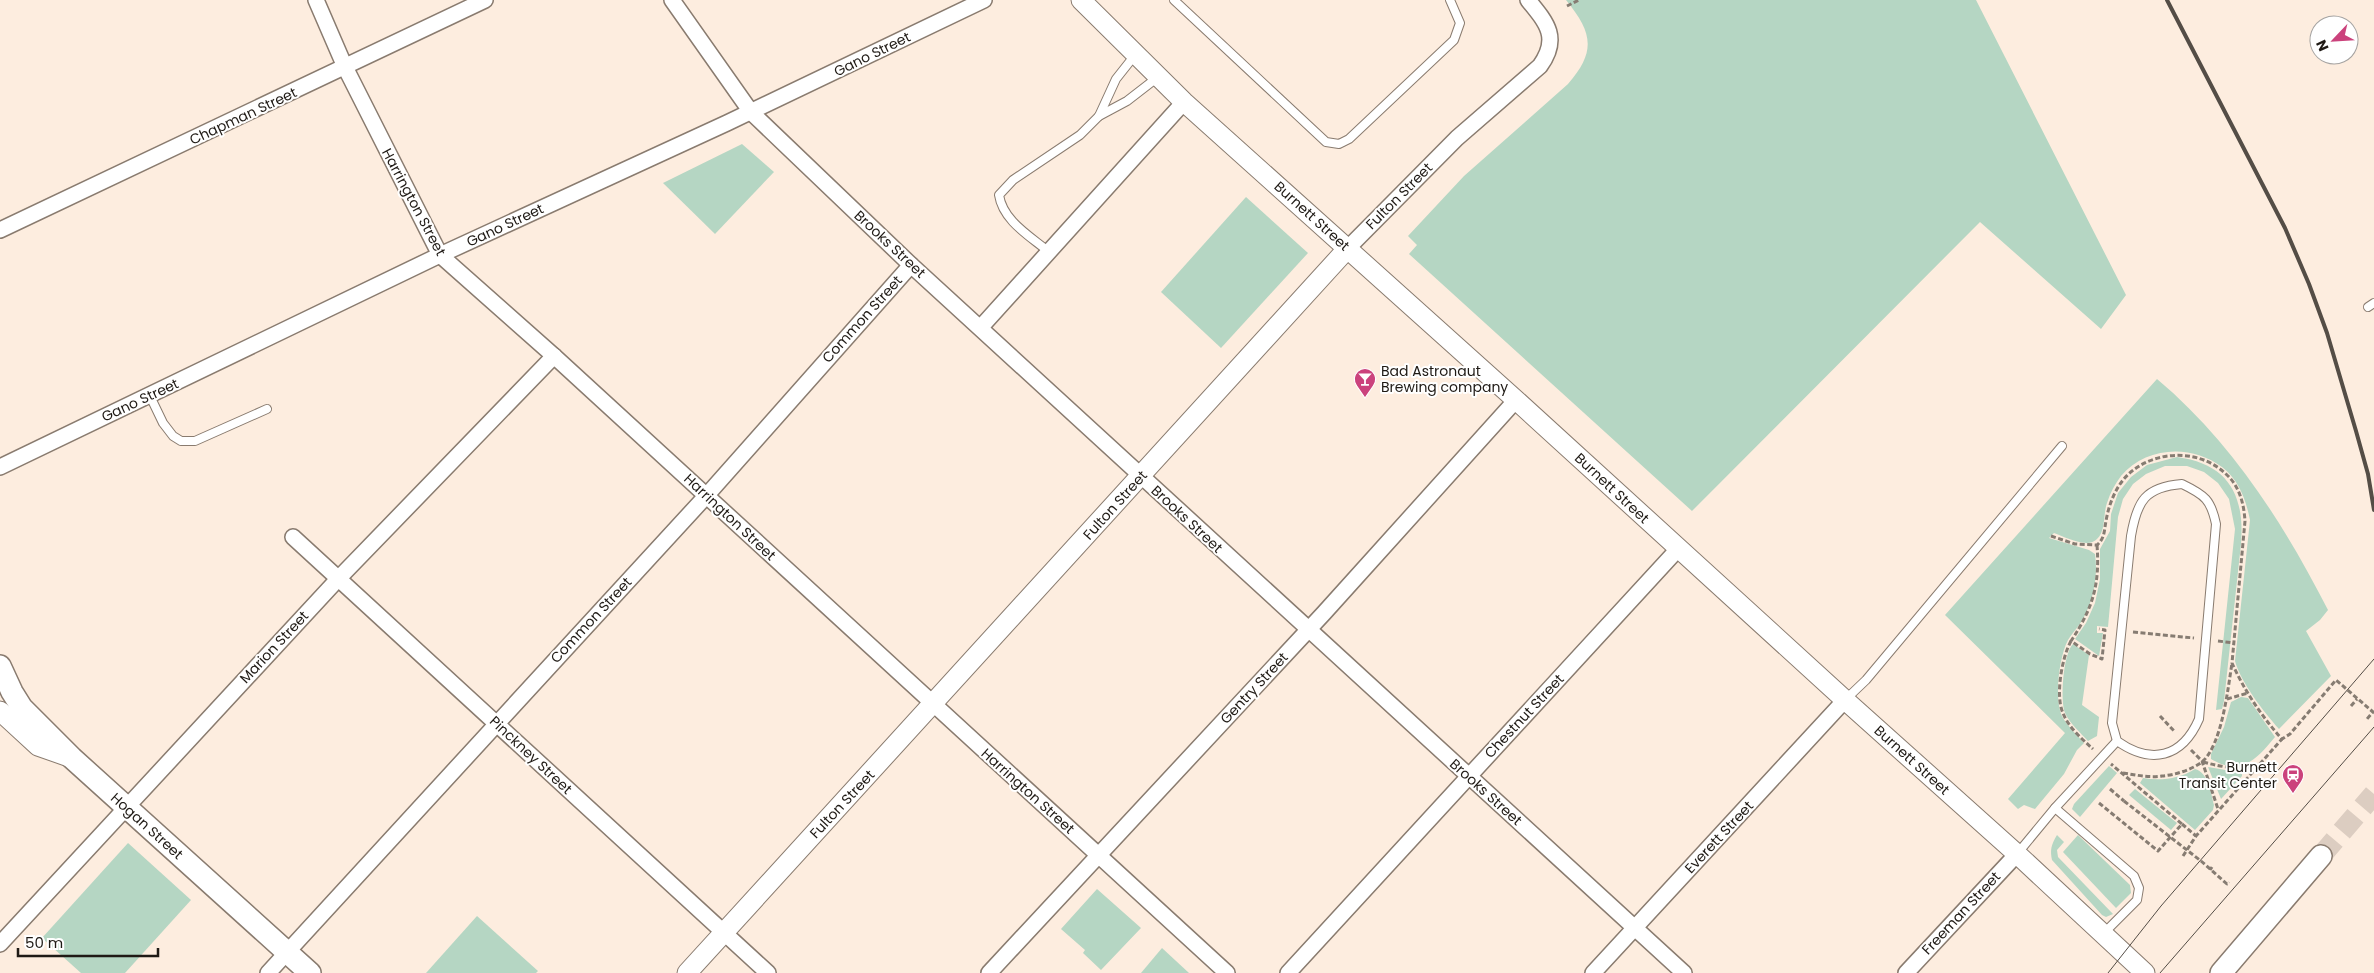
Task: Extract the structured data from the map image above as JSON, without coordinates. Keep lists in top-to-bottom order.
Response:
{
  "streets": {
    "main road": ["Hogan Street"],
    "street": [
      "Gano Street",
      "Chapman Street",
      "Fulton Street",
      "Harrington Street",
      "Burnett Street",
      "Brooks Street",
      "Common Street",
      "Marion Street",
      "Gentry Street",
      "Chestnut Street",
      "Pinckney Street",
      "Everett Street",
      "Freeman Street"
    ]
  },
  "crossings": [
    ["Gano Street", "Harrington Street"],
    ["Gano Street", "Brooks Street"],
    ["Chapman Street", "Harrington Street"],
    ["Fulton Street", "Harrington Street"],
    ["Fulton Street", "Burnett Street"],
    ["Fulton Street", "Brooks Street"],
    ["Fulton Street", "Pinckney Street"],
    ["Harrington Street", "Common Street"],
    ["Harrington Street", "Marion Street"],
    ["Harrington Street", "Gentry Street"],
    ["Burnett Street", "Gentry Street"],
    ["Burnett Street", "Chestnut Street"],
    ["Burnett Street", "Everett Street"],
    ["Burnett Street", "Freeman Street"],
    ["Brooks Street", "Common Street"],
    ["Brooks Street", "Gentry Street"],
    ["Brooks Street", "Chestnut Street"],
    ["Brooks Street", "Everett Street"],
    ["Common Street", "Pinckney Street"],
    ["Common Street", "Hogan Street"],
    ["Marion Street", "Pinckney Street"],
    ["Marion Street", "Hogan Street"]
  ],
  "places": {
    "bar": ["Bad Astronaut Brewing company"],
    "station": ["Burnett Transit Center"]
  },
  "scale_bar": "50 m",
  "north": "bottom left"
}
